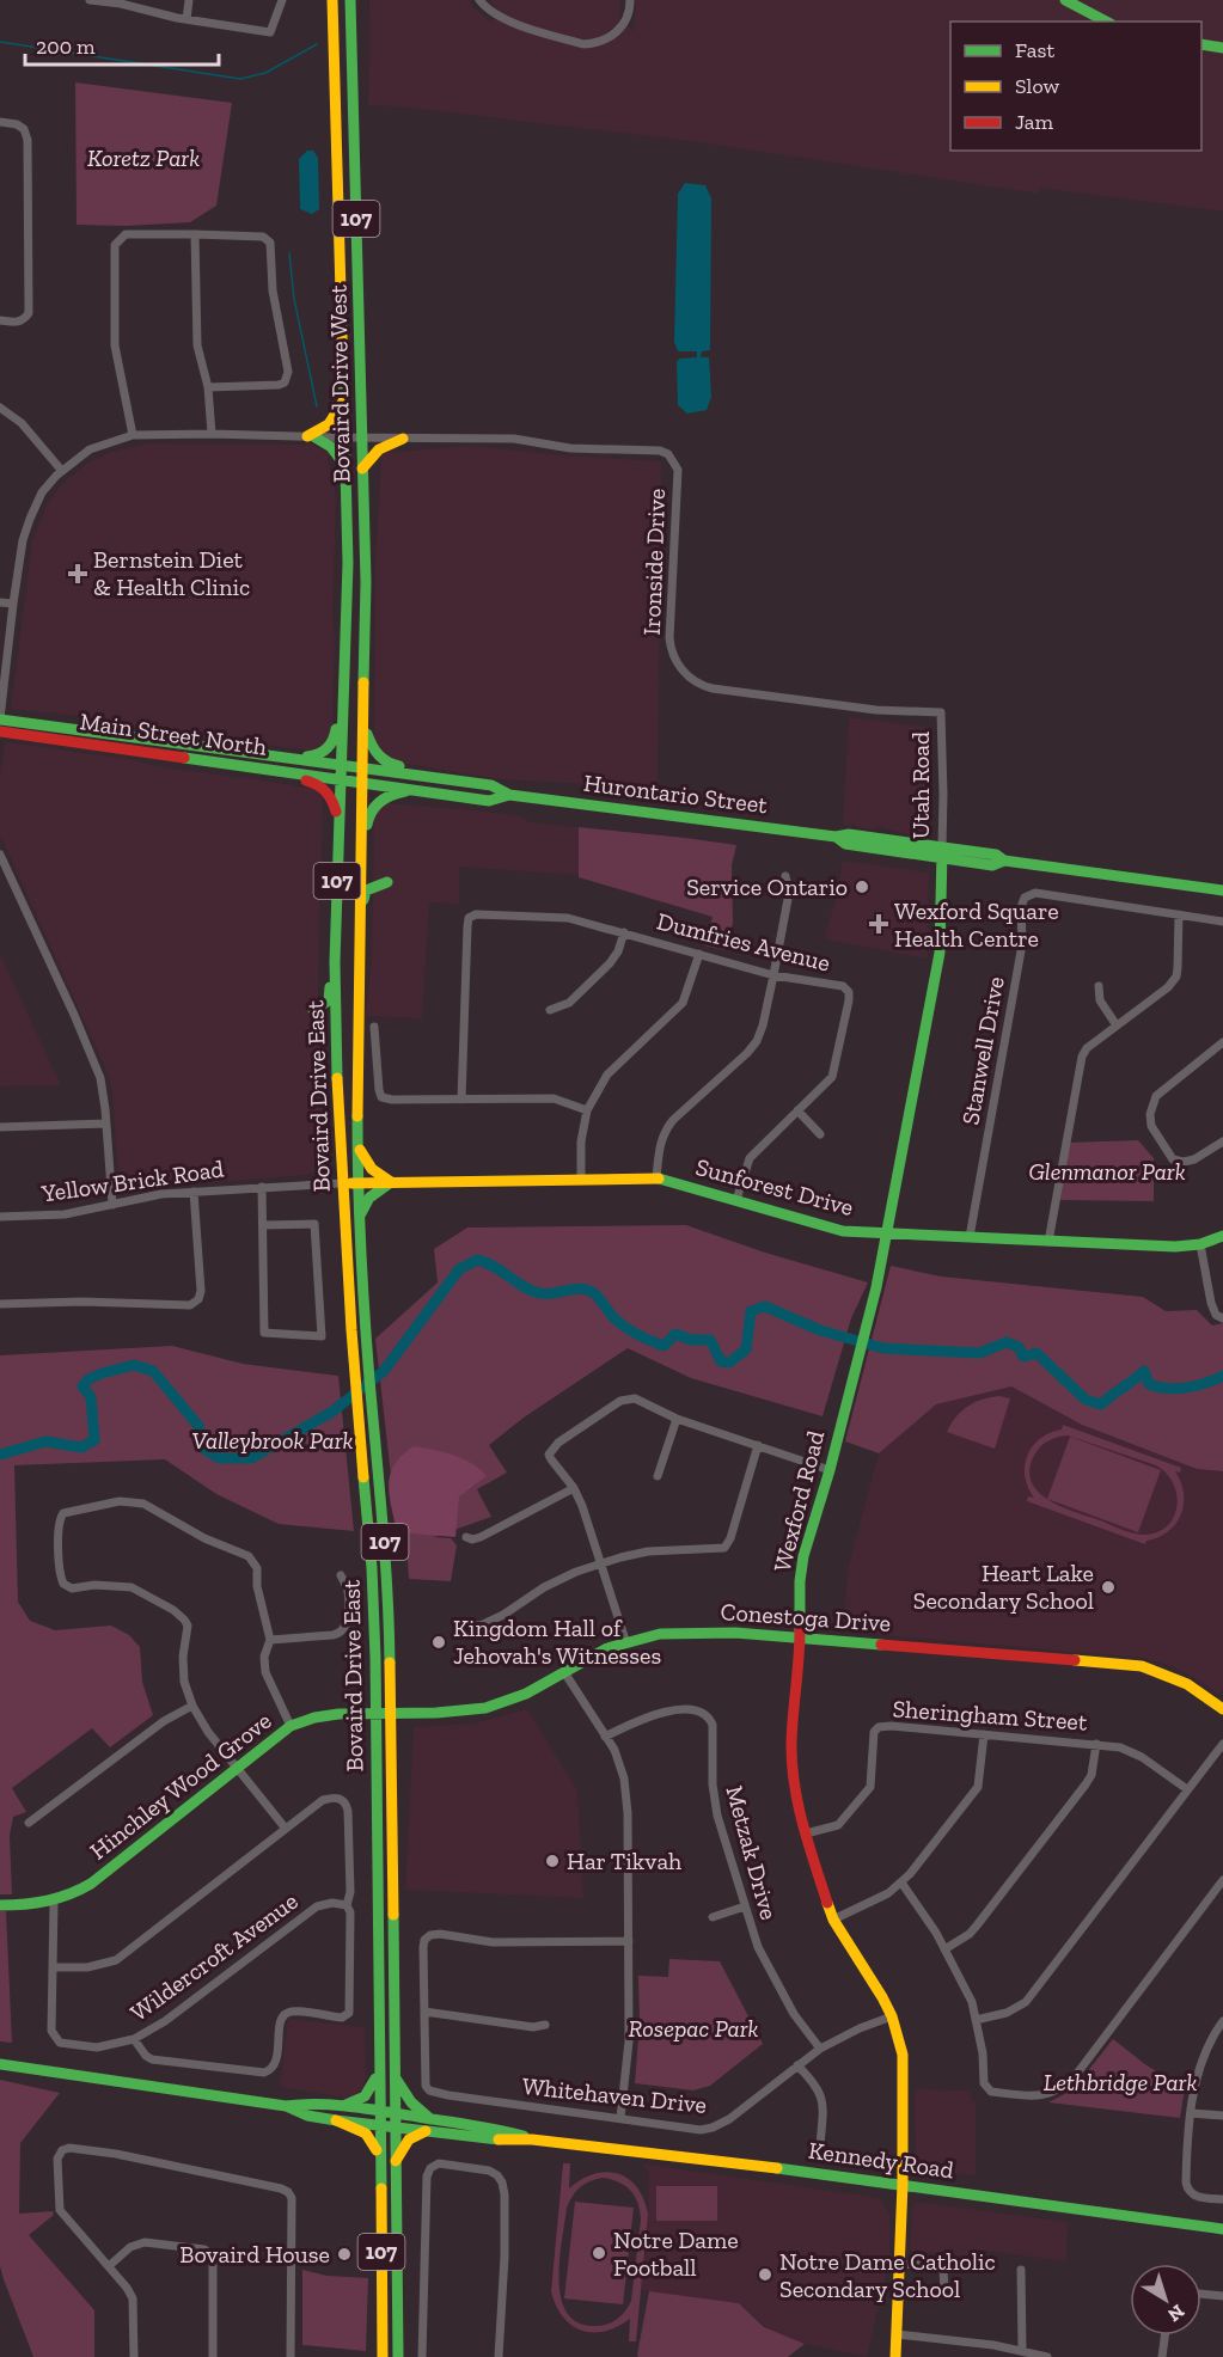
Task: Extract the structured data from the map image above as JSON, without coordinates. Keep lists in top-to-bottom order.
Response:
{
  "streets": {
    "main road": [
      "107",
      "Bovaird Drive West",
      "Main Street North",
      "Hurontario Street",
      "Bovaird Drive East",
      "Yellow Brick Road",
      "Sunforest Drive",
      "Wexford Road",
      "Conestoga Drive",
      "Hinchley Wood Grove",
      "Kennedy Road"
    ],
    "street": [
      "Ironside Drive",
      "Utah Road",
      "Dumfries Avenue",
      "Stanwell Drive",
      "Sheringham Street",
      "Metzak Drive",
      "Wildercroft Avenue",
      "Whitehaven Drive"
    ]
  },
  "crossings": [
    ["107", "Bovaird Drive West"],
    ["107", "Main Street North"],
    ["107", "Hurontario Street"],
    ["107", "Bovaird Drive East"],
    ["Bovaird Drive West", "Ironside Drive"],
    ["Bovaird Drive West", "Main Street North"],
    ["Bovaird Drive West", "Hurontario Street"],
    ["Ironside Drive", "Main Street North"],
    ["Ironside Drive", "Utah Road"],
    ["Main Street North", "Hurontario Street"],
    ["Main Street North", "Bovaird Drive East"],
    ["Utah Road", "Hurontario Street"],
    ["Utah Road", "Wexford Road"],
    ["Hurontario Street", "Bovaird Drive East"],
    ["Hurontario Street", "Wexford Road"],
    ["Dumfries Avenue", "Sunforest Drive"],
    ["Stanwell Drive", "Sunforest Drive"],
    ["Bovaird Drive East", "Yellow Brick Road"],
    ["Bovaird Drive East", "Sunforest Drive"],
    ["Bovaird Drive East", "Conestoga Drive"],
    ["Bovaird Drive East", "Hinchley Wood Grove"],
    ["Yellow Brick Road", "Sunforest Drive"],
    ["Sunforest Drive", "Wexford Road"],
    ["Wexford Road", "Conestoga Drive"],
    ["Wexford Road", "Sheringham Street"],
    ["Wexford Road", "Whitehaven Drive"],
    ["Wexford Road", "Kennedy Road"],
    ["Conestoga Drive", "Hinchley Wood Grove"],
    ["Hinchley Wood Grove", "Wildercroft Avenue"],
    ["Metzak Drive", "Whitehaven Drive"]
  ],
  "parks": [
    "Koretz Park",
    "Glenmanor Park",
    "Valleybrook Park",
    "Rosepac Park",
    "Lethbridge Park"
  ],
  "places": {
    "health": ["Bernstein Diet & Health Clinic", "Wexford Square Health Centre"],
    "other": [
      "Service Ontario",
      "Heart Lake Secondary School",
      "Kingdom Hall of Jehovah's Witnesses",
      "Har Tikvah",
      "Notre Dame Football",
      "Bovaird House",
      "Notre Dame Catholic Secondary School"
    ]
  },
  "legend": ["Fast", "Slow", "Jam"],
  "scale_bar": "200 m",
  "north": "bottom right"
}
